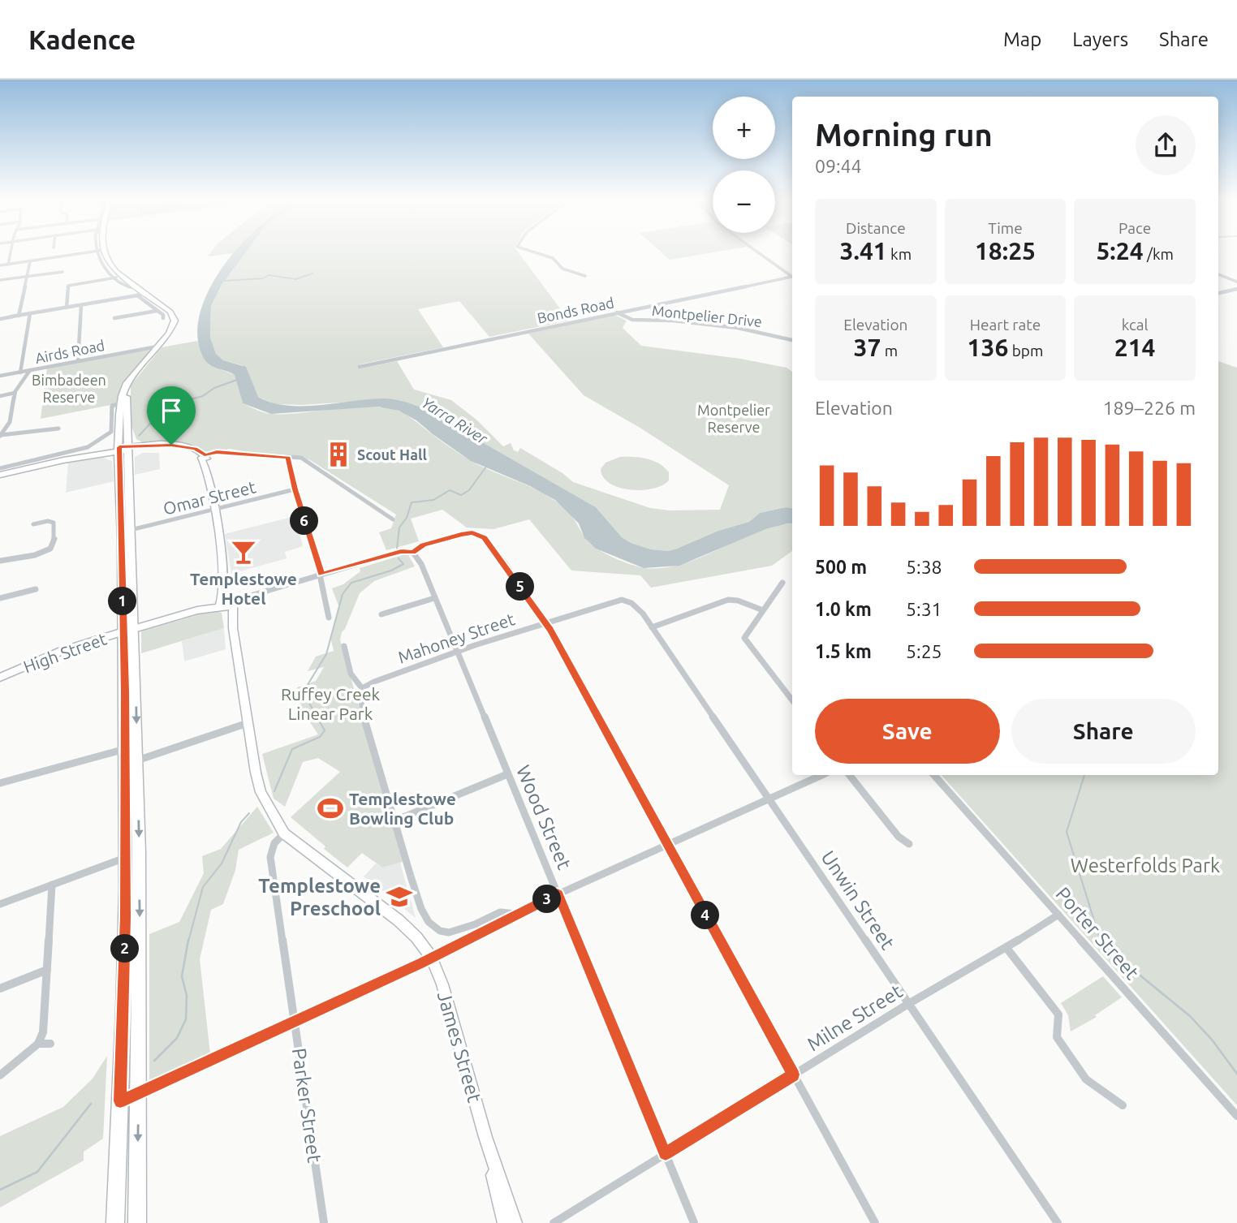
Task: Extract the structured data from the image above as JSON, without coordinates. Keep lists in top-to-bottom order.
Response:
{
  "streets": {
    "main road": ["High Street", "James Street"],
    "street": [
      "Bonds Road",
      "Montpelier Drive",
      "Airds Road",
      "Omar Street",
      "Mahoney Street",
      "Wood Street",
      "Unwin Street",
      "Porter Street",
      "Milne Street",
      "Parker Street"
    ]
  },
  "crossings": [
    ["Bonds Road", "Montpelier Drive"],
    ["Mahoney Street", "Wood Street"],
    ["Mahoney Street", "Unwin Street"],
    ["Wood Street", "Milne Street"],
    ["Unwin Street", "Milne Street"],
    ["Porter Street", "Milne Street"],
    ["James Street", "Parker Street"]
  ],
  "water": ["Yarra River"],
  "parks": [
    "Bimbadeen Reserve",
    "Montpelier Reserve",
    "Ruffey Creek Linear Park",
    "Westerfolds Park"
  ],
  "places": {
    "building": ["Scout Hall"],
    "bar": ["Templestowe Hotel"],
    "sports": ["Templestowe Bowling Club"],
    "school or university": ["Templestowe Preschool"]
  },
  "page": {
    "header": "Kadence",
    "nav": ["Map", "Layers", "Share"],
    "map_buttons": ["+", "−"],
    "heading": ["Morning run", "09:44"],
    "stats": [
      ["Distance", "3.41 km"],
      ["Time", "18:25"],
      ["Pace", "5:24 /km"],
      ["Elevation", "37 m"],
      ["Heart rate", "136 bpm"],
      ["kcal", "214"]
    ],
    "chart": ["Elevation", "189–226 m"],
    "pins": [
      "6",
      "5",
      "1",
      "3",
      "4",
      "2"
    ],
    "list": [
      {
        "name": "500 m",
        "note": "5:38"
      },
      {
        "name": "1.0 km",
        "note": "5:31"
      },
      {
        "name": "1.5 km",
        "note": "5:25"
      }
    ],
    "buttons": ["Save", "Share"]
  }
}
